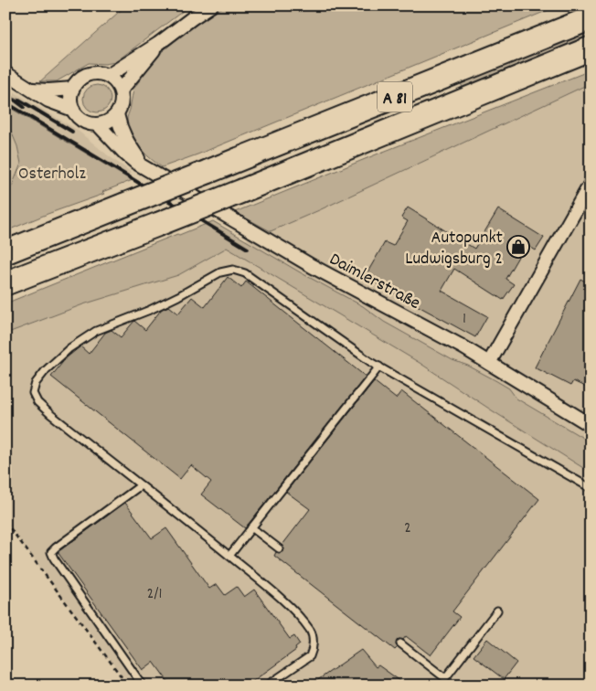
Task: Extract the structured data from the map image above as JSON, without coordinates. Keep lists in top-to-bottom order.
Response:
{
  "streets": {
    "highway": ["A 81"],
    "street": ["Daimlerstraße"]
  },
  "parks": ["Osterholz"],
  "places": {
    "shop": ["Autopunkt Ludwigsburg 2"]
  },
  "house_numbers": ["1", "2", "2/1"]
}
